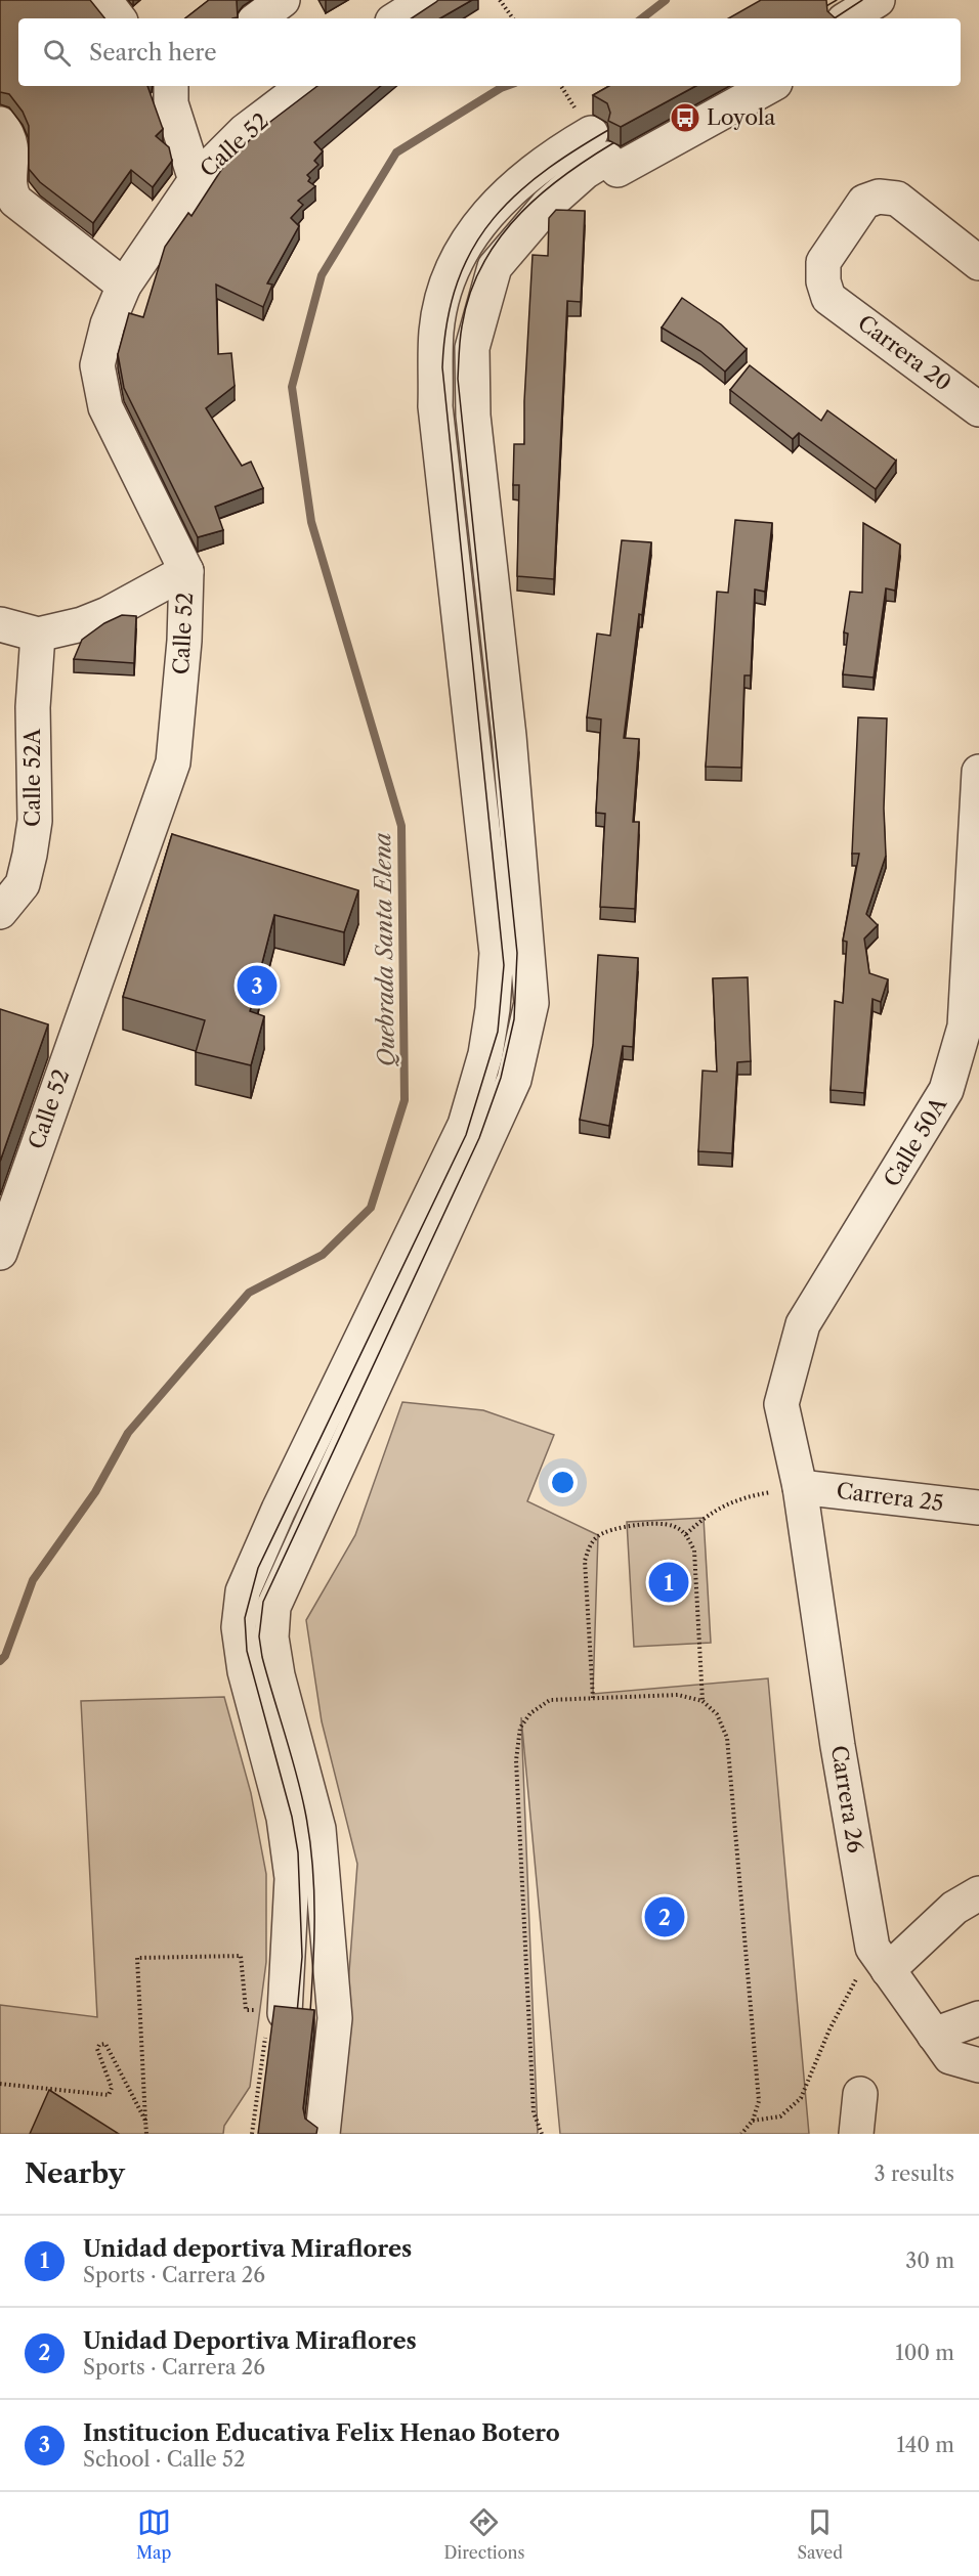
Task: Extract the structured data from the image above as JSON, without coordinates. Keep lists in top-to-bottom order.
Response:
{
  "streets": {
    "street": [
      "Calle 52",
      "Carrera 20",
      "Calle 52A",
      "Calle 50A",
      "Carrera 25",
      "Carrera 26"
    ]
  },
  "crossings": [
    ["Calle 50A", "Carrera 25"],
    ["Calle 50A", "Carrera 26"],
    ["Carrera 25", "Carrera 26"]
  ],
  "water": ["Quebrada Santa Elena"],
  "places": {
    "bus stop": ["Loyola"]
  },
  "page": {
    "search": "Search here",
    "pins": ["3", "1", "2"],
    "heading": ["Nearby", "3 results"],
    "list": [
      {
        "mark": "1",
        "name": "Unidad deportiva Miraflores",
        "note": "Sports · Carrera 26",
        "value": "30 m"
      },
      {
        "mark": "2",
        "name": "Unidad Deportiva Miraflores",
        "note": "Sports · Carrera 26",
        "value": "100 m"
      },
      {
        "mark": "3",
        "name": "Institucion Educativa Felix Henao Botero",
        "note": "School · Calle 52",
        "value": "140 m"
      }
    ],
    "nav": ["Map", "Directions", "Saved"]
  }
}
